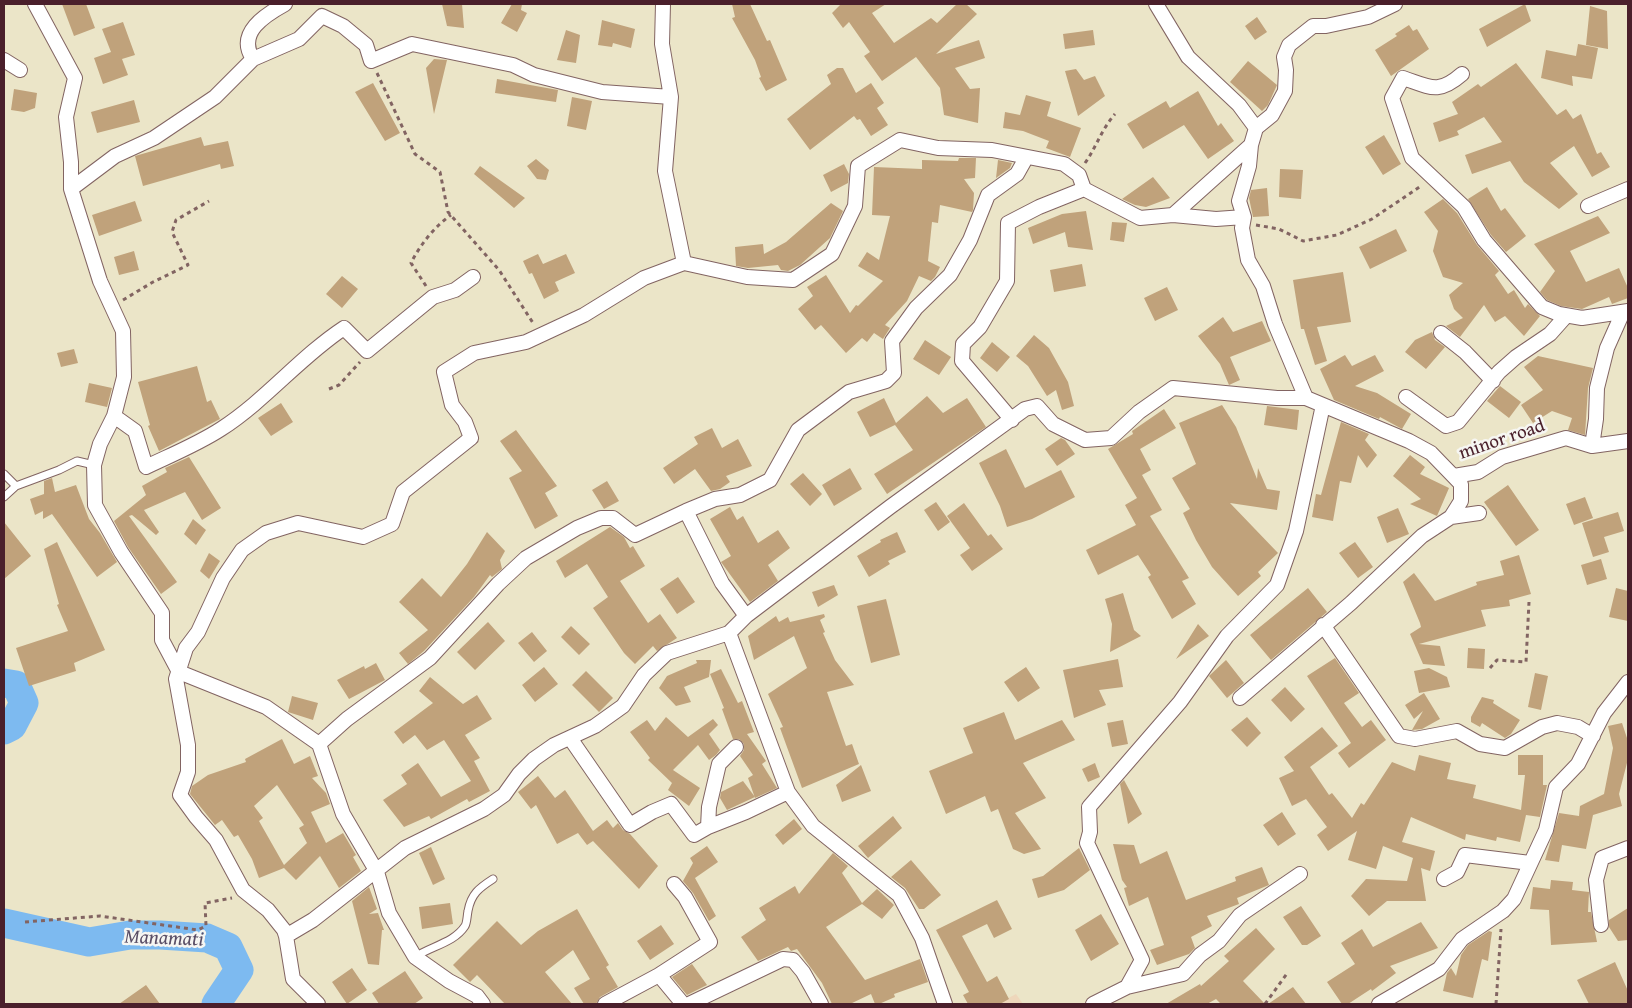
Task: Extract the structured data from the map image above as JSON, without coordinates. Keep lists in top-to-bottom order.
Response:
{
  "streets": {
    "street": ["minor road"]
  },
  "water": ["Manamati"]
}
